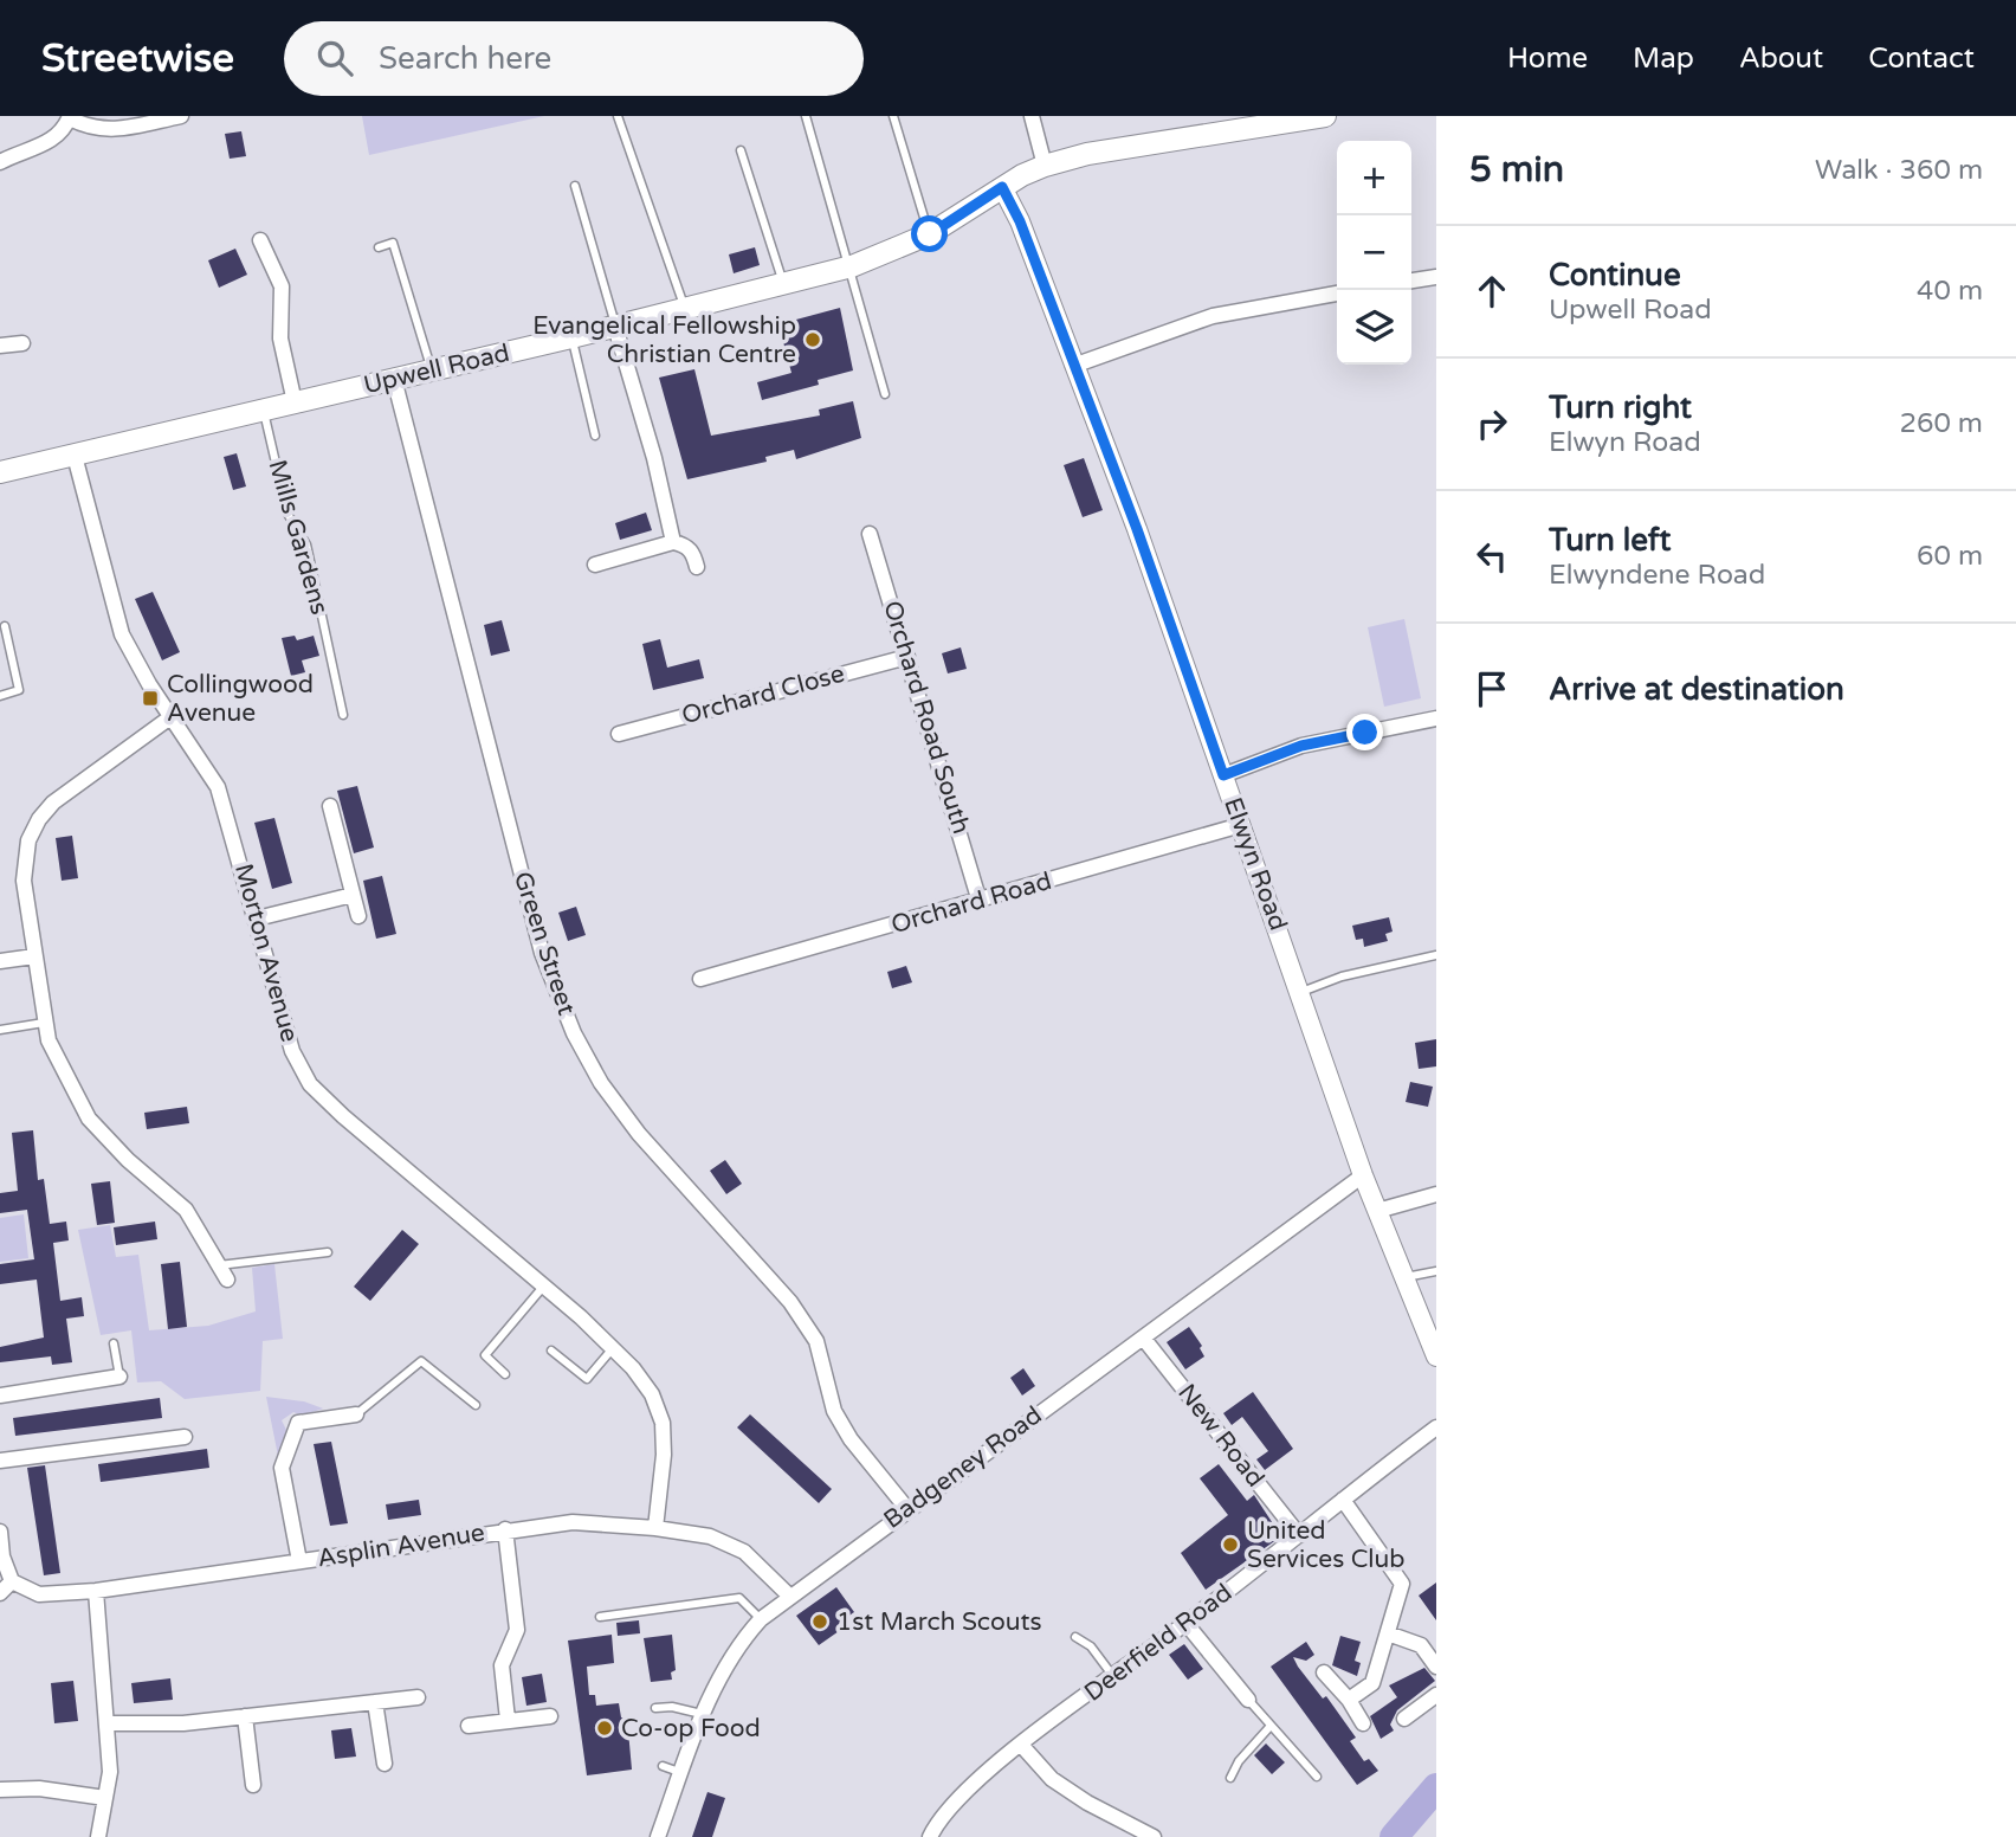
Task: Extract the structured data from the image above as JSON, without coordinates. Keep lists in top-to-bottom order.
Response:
{
  "streets": {
    "main road": ["Upwell Road"],
    "street": [
      "Orchard Close",
      "Orchard Road South",
      "Elwyn Road",
      "Orchard Road",
      "Green Street",
      "Morton Avenue",
      "New Road",
      "Badgeney Road",
      "Asplin Avenue",
      "Deerfield Road"
    ],
    "lane": ["Mills Gardens"]
  },
  "crossings": [
    ["Upwell Road", "Mills Gardens"],
    ["Upwell Road", "Elwyn Road"],
    ["Upwell Road", "Green Street"],
    ["Upwell Road", "Morton Avenue"],
    ["Orchard Close", "Orchard Road South"],
    ["Orchard Road South", "Orchard Road"],
    ["Elwyn Road", "Orchard Road"],
    ["Elwyn Road", "Badgeney Road"],
    ["Green Street", "Badgeney Road"],
    ["Morton Avenue", "Asplin Avenue"],
    ["New Road", "Badgeney Road"],
    ["New Road", "Deerfield Road"],
    ["Badgeney Road", "Asplin Avenue"]
  ],
  "places": {
    "other": [
      "Evangelical Fellowship Christian Centre",
      "United Services Club",
      "1st March Scouts",
      "Co-op Food"
    ],
    "transit": ["Collingwood Avenue"]
  },
  "page": {
    "header": "Streetwise",
    "search": "Search here",
    "nav": [
      "Home",
      "Map",
      "About",
      "Contact"
    ],
    "heading": ["5 min", "Walk · 360 m"],
    "map_buttons": ["+", "−"],
    "list": [
      ["Continue", "Upwell Road", "40 m"],
      ["Turn right", "Elwyn Road", "260 m"],
      ["Turn left", "Elwyndene Road", "60 m"],
      "Arrive at destination"
    ]
  }
}
